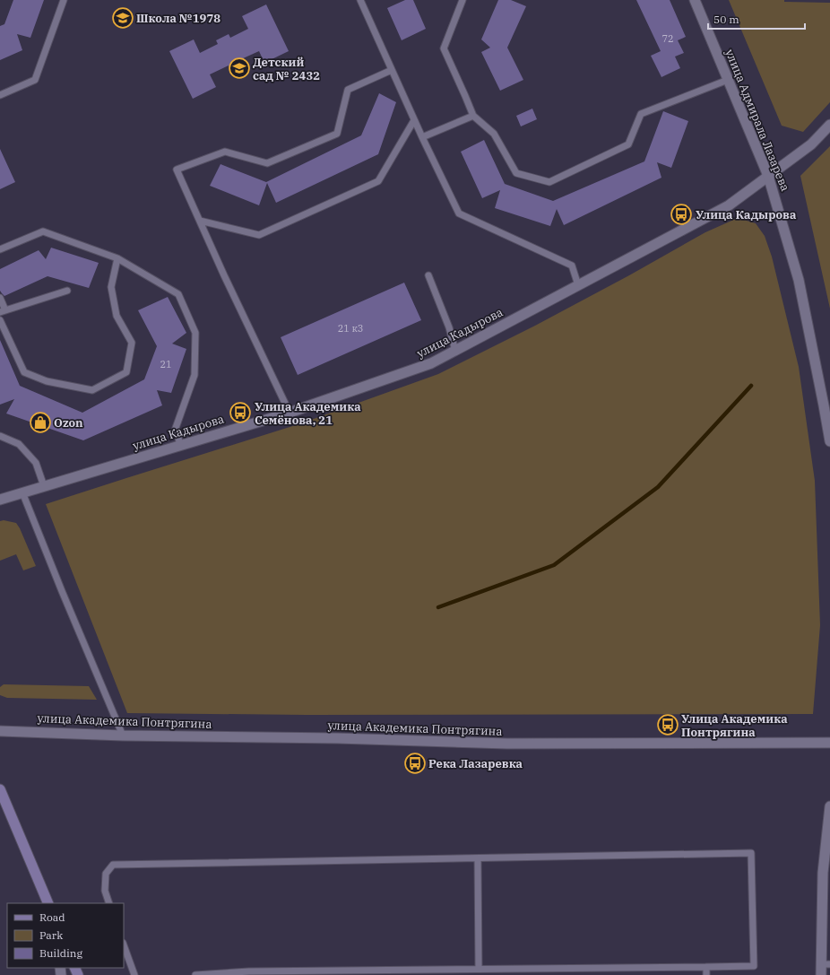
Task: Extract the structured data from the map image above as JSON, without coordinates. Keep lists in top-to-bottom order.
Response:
{
  "streets": {
    "street": ["улица Адмирала Лазарева", "улица Кадырова", "улица Академика Понтрягина"]
  },
  "crossings": [
    ["улица Адмирала Лазарева", "улица Кадырова"]
  ],
  "places": {
    "school or university": ["Школа №1978", "Детский сад № 2432"],
    "bus stop": [
      "Улица Кадырова",
      "Улица Академика Семёнова, 21",
      "Улица Академика Понтрягина",
      "Река Лазаревка"
    ],
    "shop": ["Ozon"]
  },
  "house_numbers": ["72", "21 к3", "21"],
  "legend": ["Road", "Park", "Building"],
  "scale_bar": "50 m"
}
